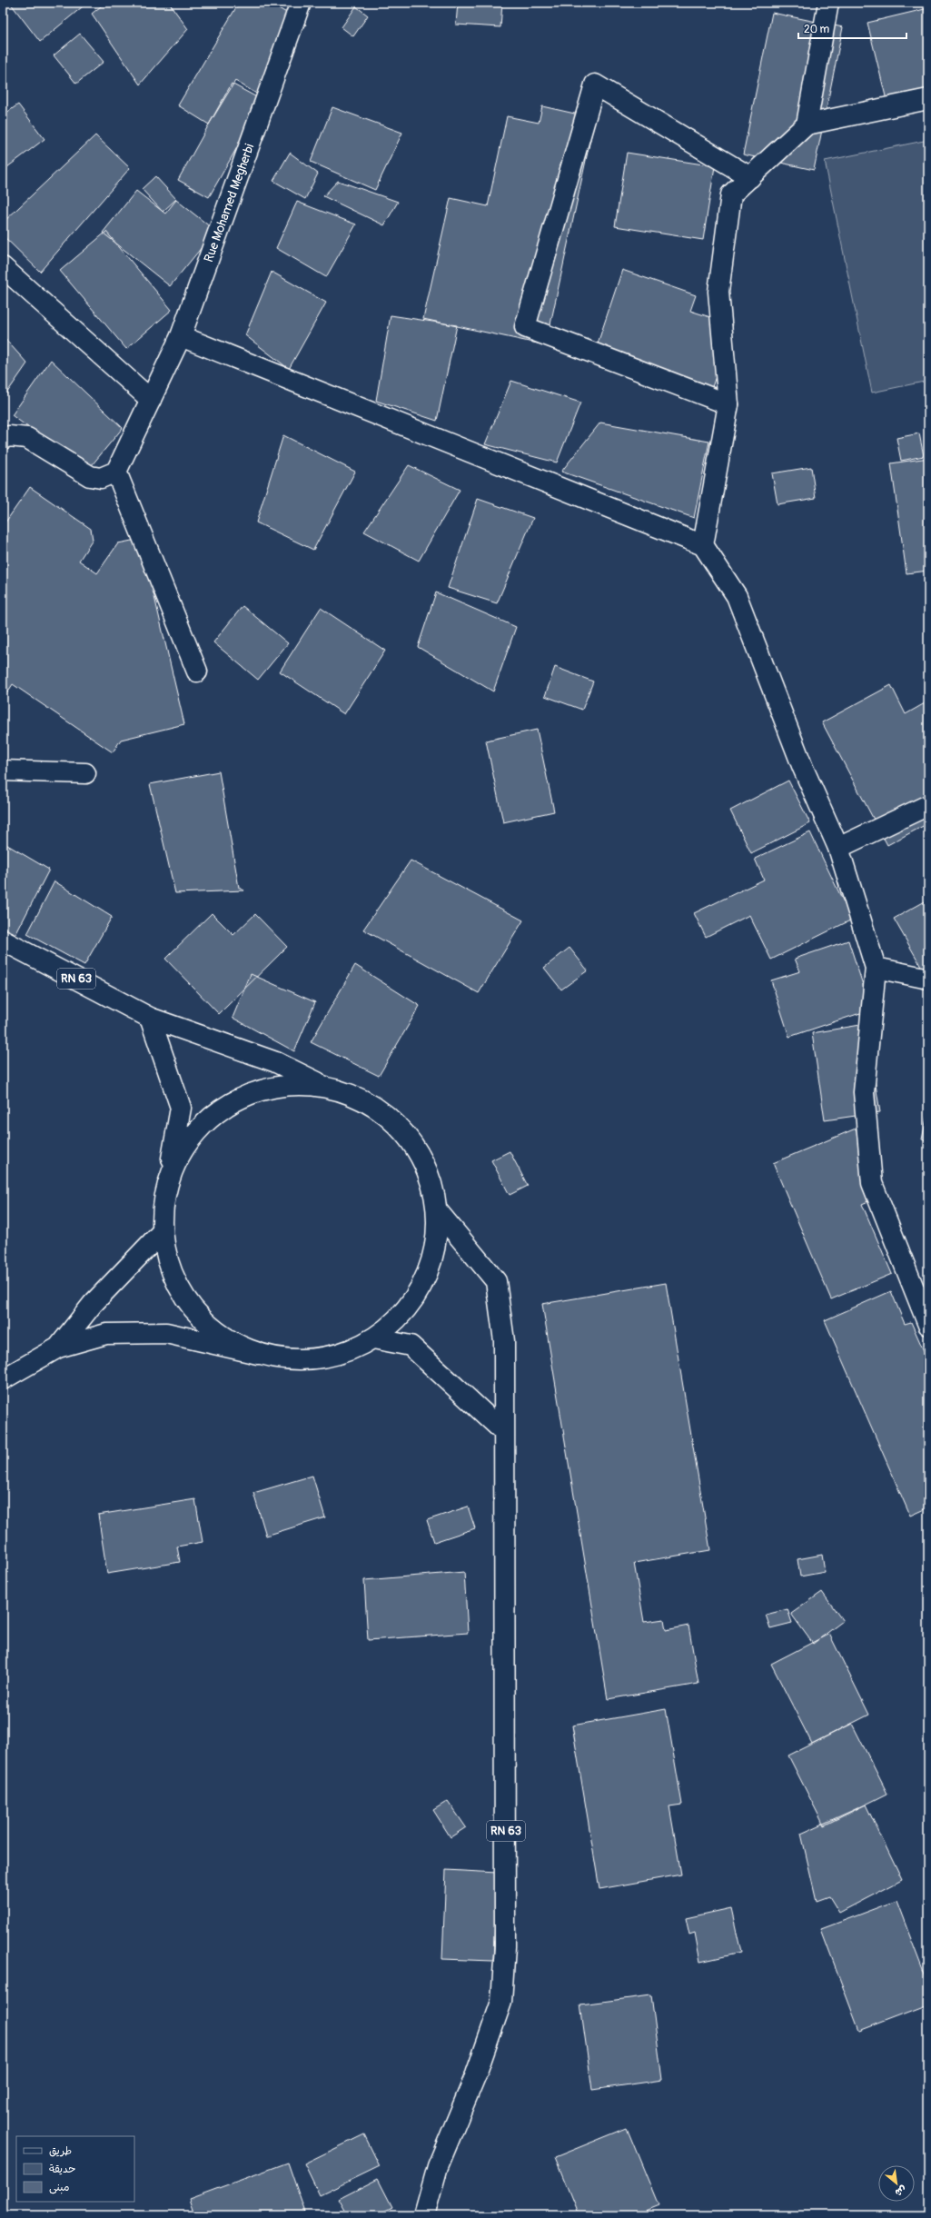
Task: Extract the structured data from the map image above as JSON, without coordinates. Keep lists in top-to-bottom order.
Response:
{
  "streets": {
    "main road": ["Rue Mohamed Megherbi", "RN 63"]
  },
  "legend": ["طريق", "حديقة", "مبنى"],
  "scale_bar": "20 m",
  "north": "bottom right"
}
